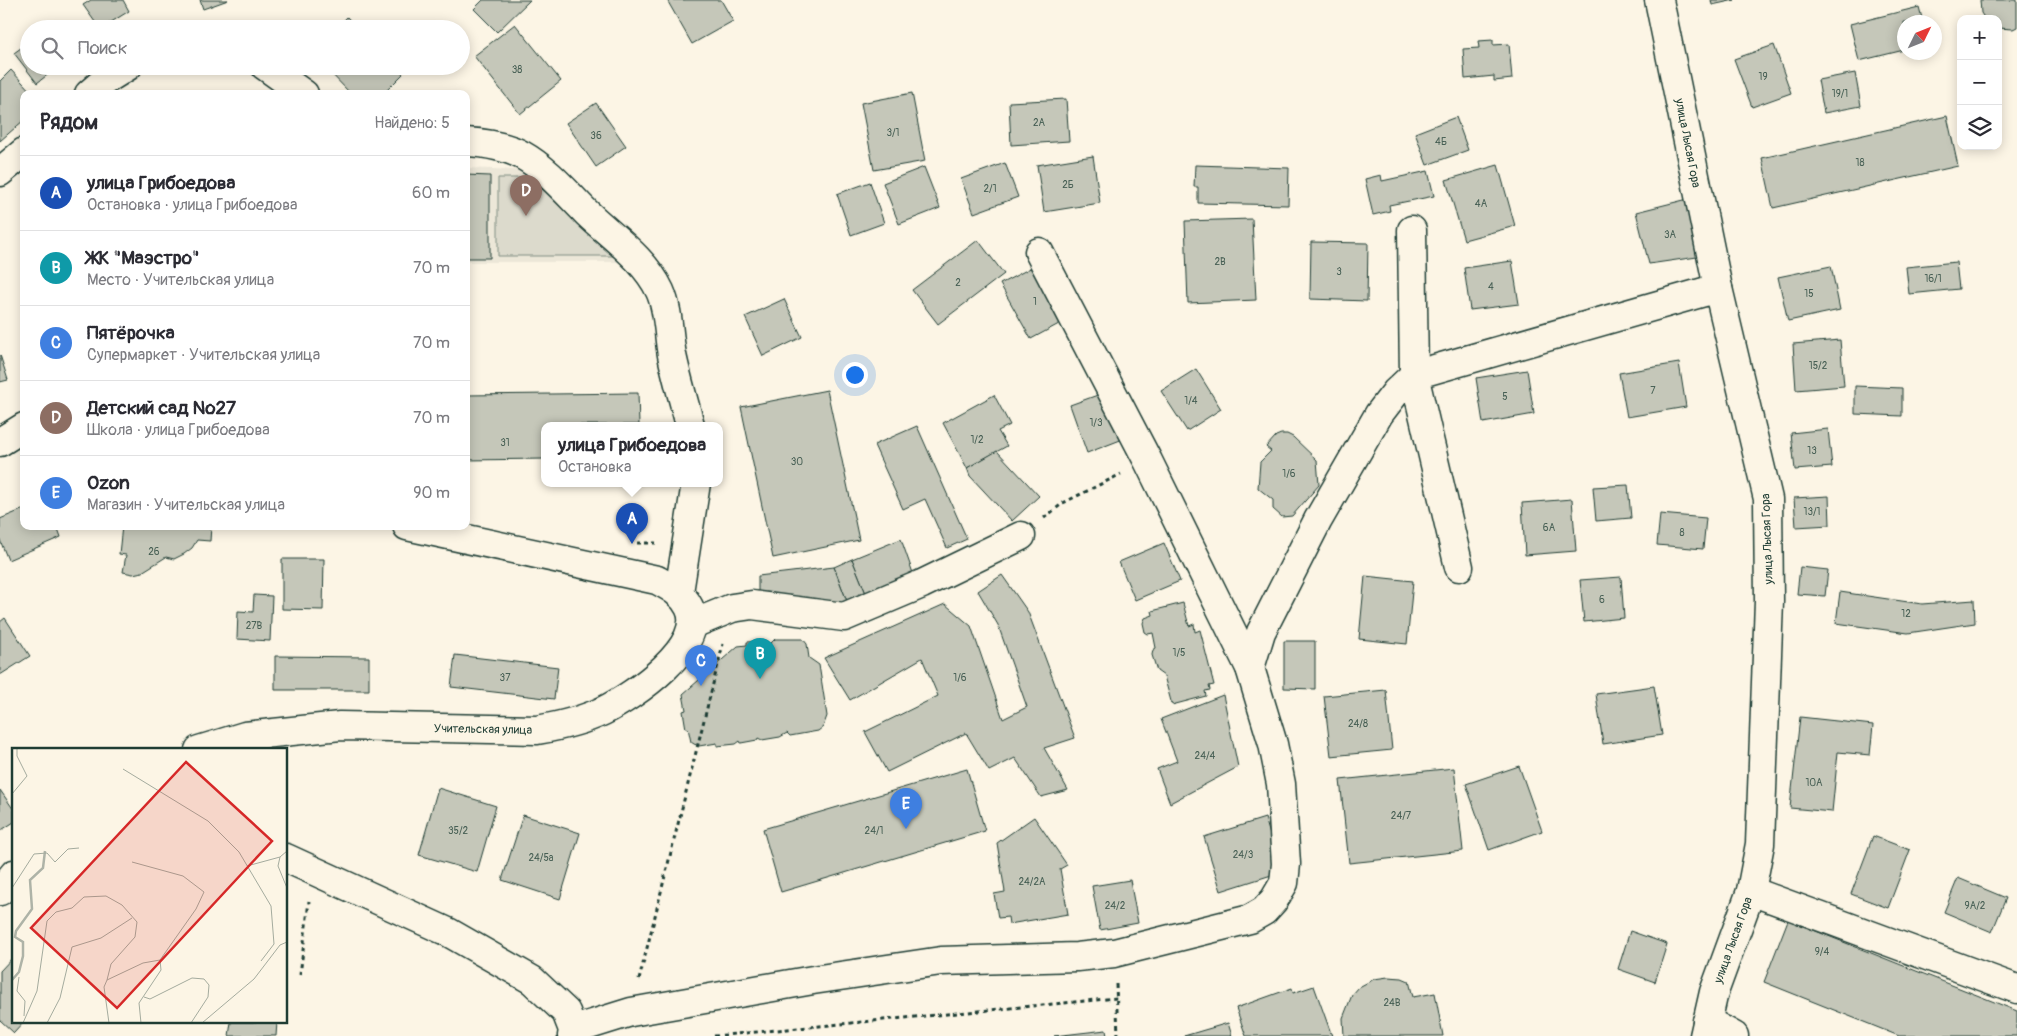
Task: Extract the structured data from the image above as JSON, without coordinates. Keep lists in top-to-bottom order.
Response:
{
  "streets": {
    "street": ["улица Лысая Гора", "Учительская улица"]
  },
  "house_numbers": [
    "38",
    "19",
    "19/1",
    "2А",
    "3/1",
    "36",
    "4Б",
    "18",
    "2Б",
    "2/1",
    "4А",
    "3А",
    "2В",
    "3",
    "16/1",
    "2",
    "4",
    "15",
    "1",
    "15/2",
    "7",
    "5",
    "1/4",
    "1/3",
    "1/2",
    "31",
    "13",
    "30",
    "1/6",
    "13/1",
    "6А",
    "8",
    "26",
    "6",
    "12",
    "27В",
    "1/5",
    "37",
    "1/6",
    "24/8",
    "24/4",
    "10А",
    "24/7",
    "35/2",
    "24/1",
    "24/3",
    "24/5а",
    "24/2А",
    "24/2",
    "9А/2",
    "9/4",
    "24В"
  ],
  "north": "top right",
  "page": {
    "map_buttons": ["+", "−"],
    "search": "Поиск",
    "heading": ["Рядом", "Найдено: 5"],
    "list": [
      {
        "mark": "A",
        "name": "улица Грибоедова",
        "note": "Остановка · улица Грибоедова",
        "value": "60 m"
      },
      {
        "mark": "B",
        "name": "ЖК \"Маэстро\"",
        "note": "Место · Учительская улица",
        "value": "70 m"
      },
      {
        "mark": "C",
        "name": "Пятёрочка",
        "note": "Супермаркет · Учительская улица",
        "value": "70 m"
      },
      {
        "mark": "D",
        "name": "Детский сад №27",
        "note": "Школа · улица Грибоедова",
        "value": "70 m"
      },
      {
        "mark": "E",
        "name": "Ozon",
        "note": "Магазин · Учительская улица",
        "value": "90 m"
      }
    ],
    "pins": [
      "D",
      "A",
      "B",
      "C",
      "E"
    ],
    "popup": ["улица Грибоедова", "Остановка"]
  }
}
